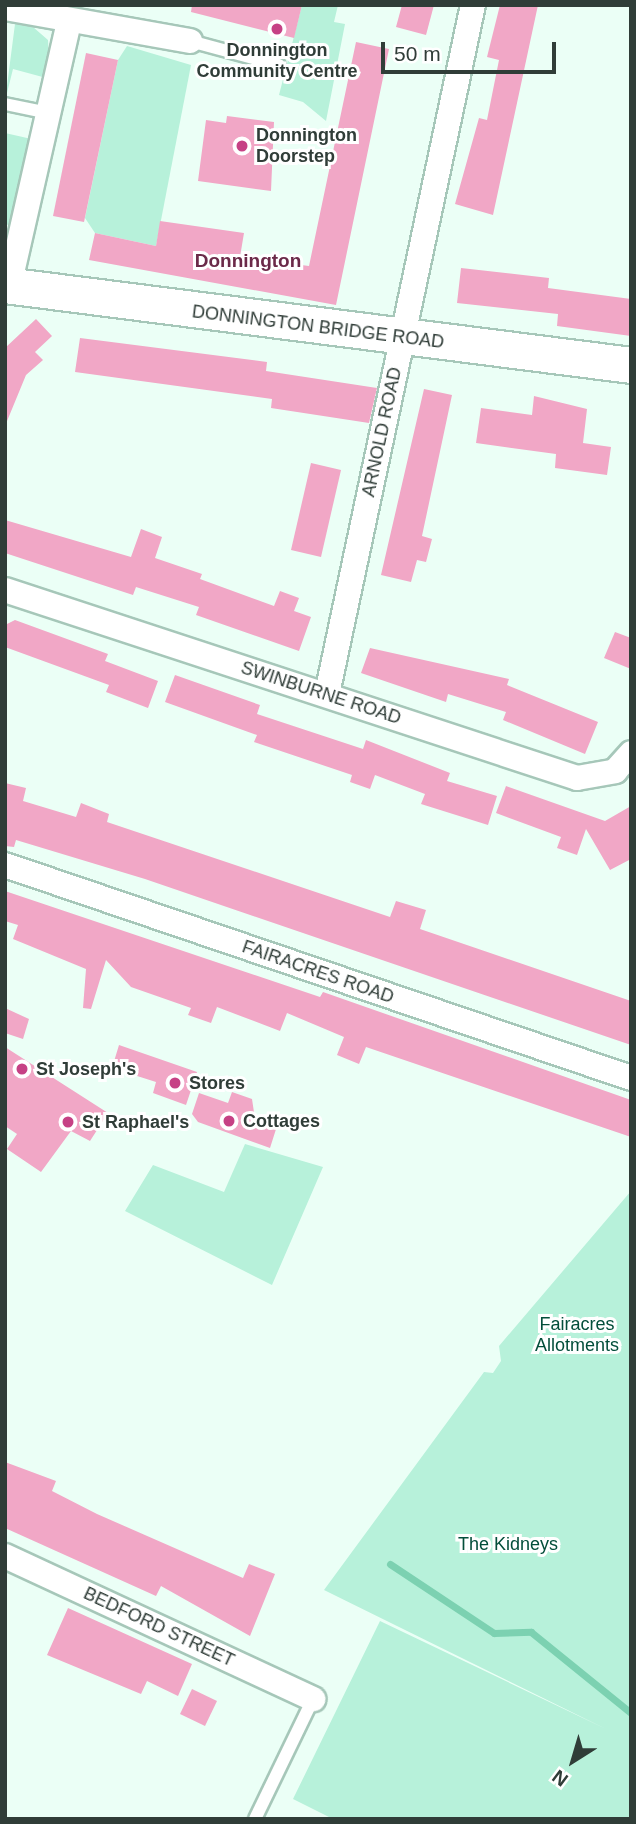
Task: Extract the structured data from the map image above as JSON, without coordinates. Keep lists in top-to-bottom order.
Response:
{
  "streets": {
    "main road": ["DONNINGTON BRIDGE ROAD"],
    "street": [
      "ARNOLD ROAD",
      "SWINBURNE ROAD",
      "FAIRACRES ROAD",
      "BEDFORD STREET"
    ]
  },
  "crossings": [
    ["DONNINGTON BRIDGE ROAD", "ARNOLD ROAD"],
    ["ARNOLD ROAD", "SWINBURNE ROAD"]
  ],
  "districts": ["Donnington"],
  "parks": ["Fairacres Allotments", "The Kidneys"],
  "places": [
    "Donnington Community Centre",
    "Donnington Doorstep",
    "St Joseph's",
    "Stores",
    "Cottages",
    "St Raphael's"
  ],
  "scale_bar": "50 m",
  "north": "bottom left"
}
